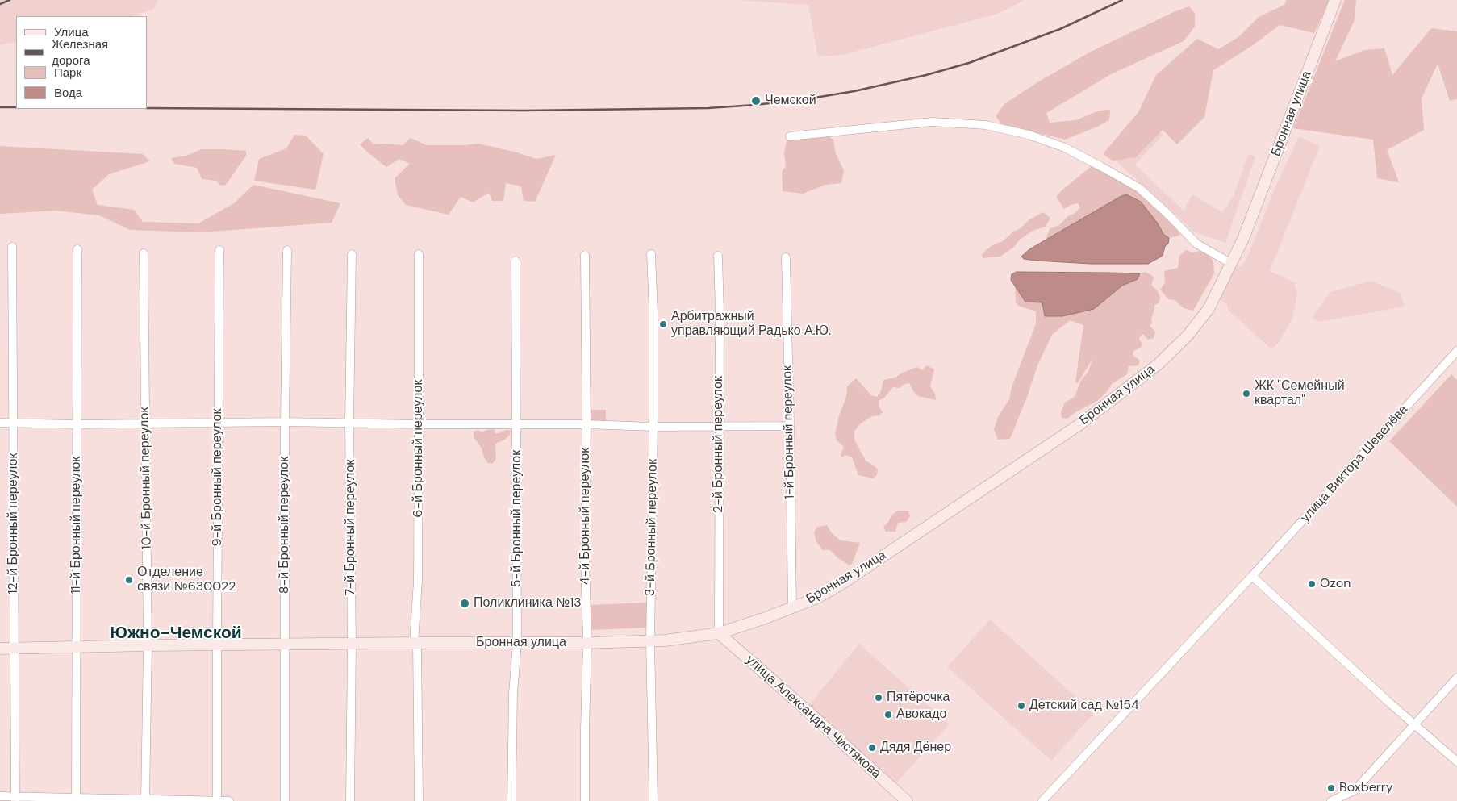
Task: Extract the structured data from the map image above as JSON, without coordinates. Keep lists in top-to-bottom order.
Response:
{
  "streets": {
    "street": [
      "Бронная улица",
      "1-й Бронный переулок",
      "2-й Бронный переулок",
      "6-й Бронный переулок",
      "улица Виктора Шевелёва",
      "9-й Бронный переулок",
      "10-й Бронный переулок",
      "4-й Бронный переулок",
      "5-й Бронный переулок",
      "12-й Бронный переулок",
      "11-й Бронный переулок",
      "8-й Бронный переулок",
      "7-й Бронный переулок",
      "3-й Бронный переулок",
      "улица Александра Чистякова"
    ]
  },
  "crossings": [
    ["Бронная улица", "1-й Бронный переулок"],
    ["Бронная улица", "2-й Бронный переулок"],
    ["Бронная улица", "6-й Бронный переулок"],
    ["Бронная улица", "9-й Бронный переулок"],
    ["Бронная улица", "10-й Бронный переулок"],
    ["Бронная улица", "4-й Бронный переулок"],
    ["Бронная улица", "5-й Бронный переулок"],
    ["Бронная улица", "12-й Бронный переулок"],
    ["Бронная улица", "11-й Бронный переулок"],
    ["Бронная улица", "8-й Бронный переулок"],
    ["Бронная улица", "7-й Бронный переулок"],
    ["Бронная улица", "3-й Бронный переулок"],
    ["Бронная улица", "улица Александра Чистякова"],
    ["2-й Бронный переулок", "улица Александра Чистякова"]
  ],
  "districts": ["Южно-Чемской"],
  "places": [
    "Чемской",
    "Арбитражный управляющий Радько А.Ю.",
    "ЖК \"Семейный квартал\"",
    "Отделение связи №630022",
    "Ozon",
    "Поликлиника №13",
    "Пятёрочка",
    "Детский сад №154",
    "Авокадо",
    "Дядя Дёнер",
    "Boxberry"
  ],
  "legend": [
    "Улица",
    "Железная дорога",
    "Парк",
    "Вода"
  ]
}
